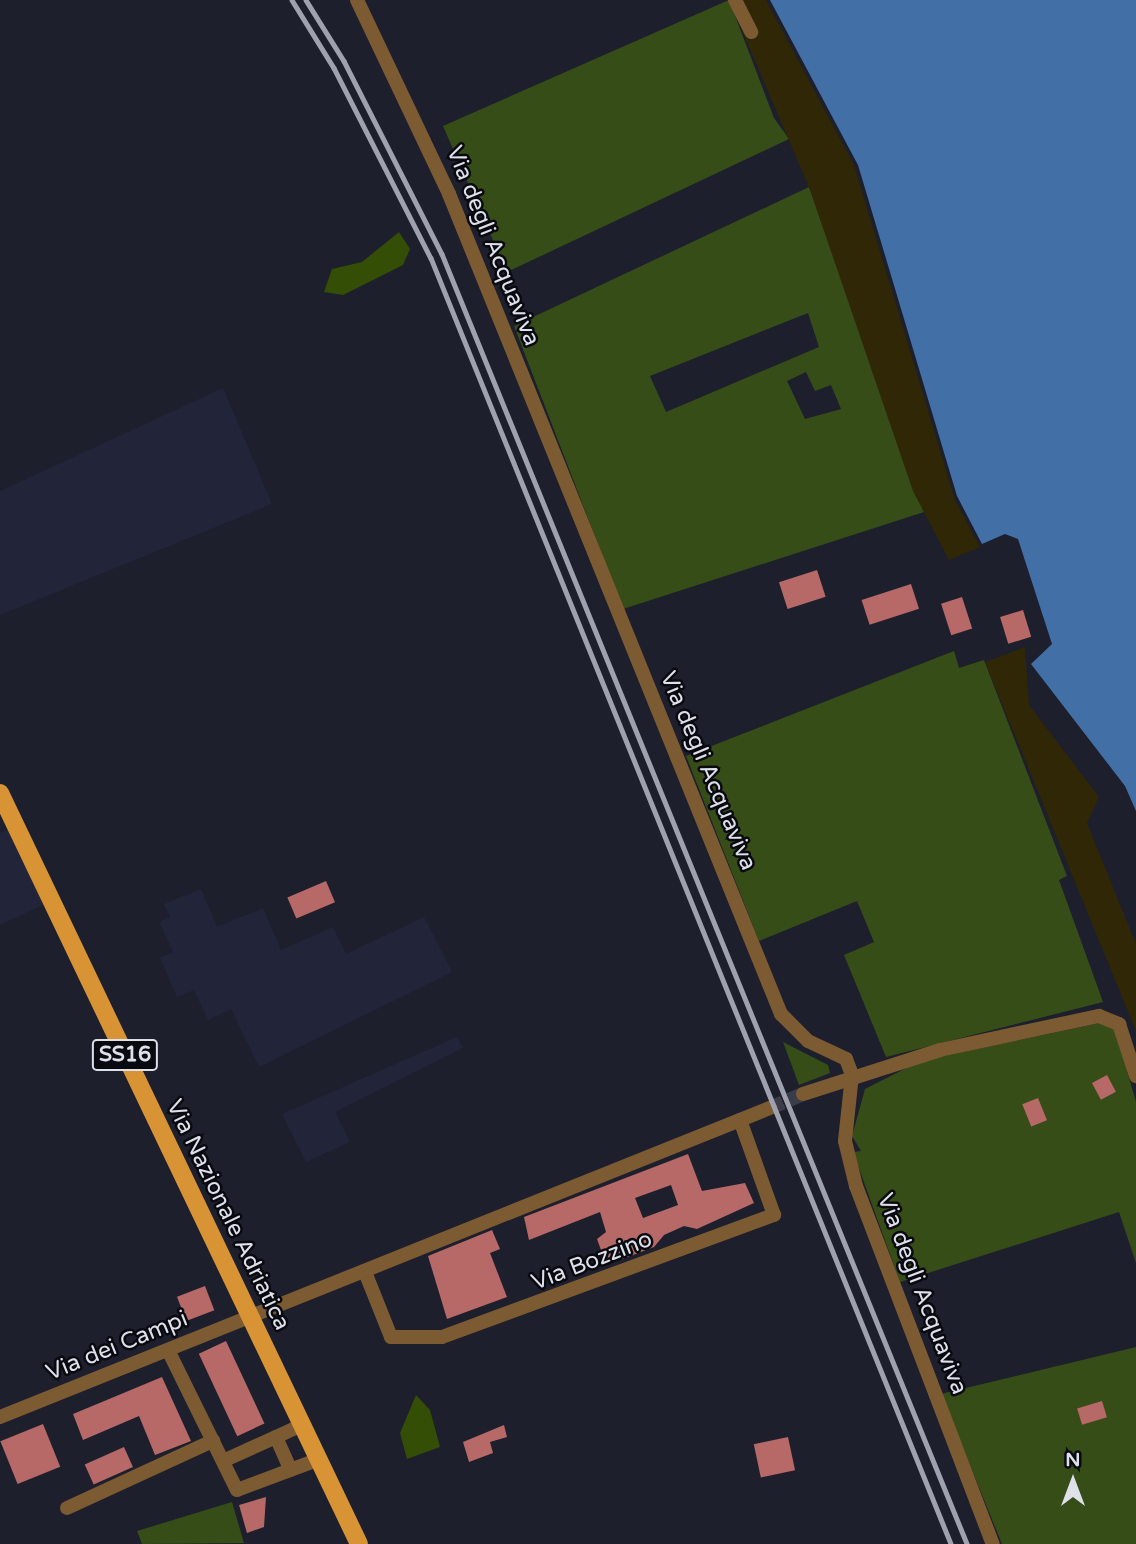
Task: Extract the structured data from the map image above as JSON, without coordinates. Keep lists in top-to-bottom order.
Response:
{
  "streets": {
    "main road": ["SS16", "Via Nazionale Adriatica"],
    "street": ["Via degli Acquaviva", "Via Bozzino", "Via dei Campi"]
  },
  "crossings": [
    ["Via Nazionale Adriatica", "Via dei Campi"]
  ],
  "north": "top"
}
